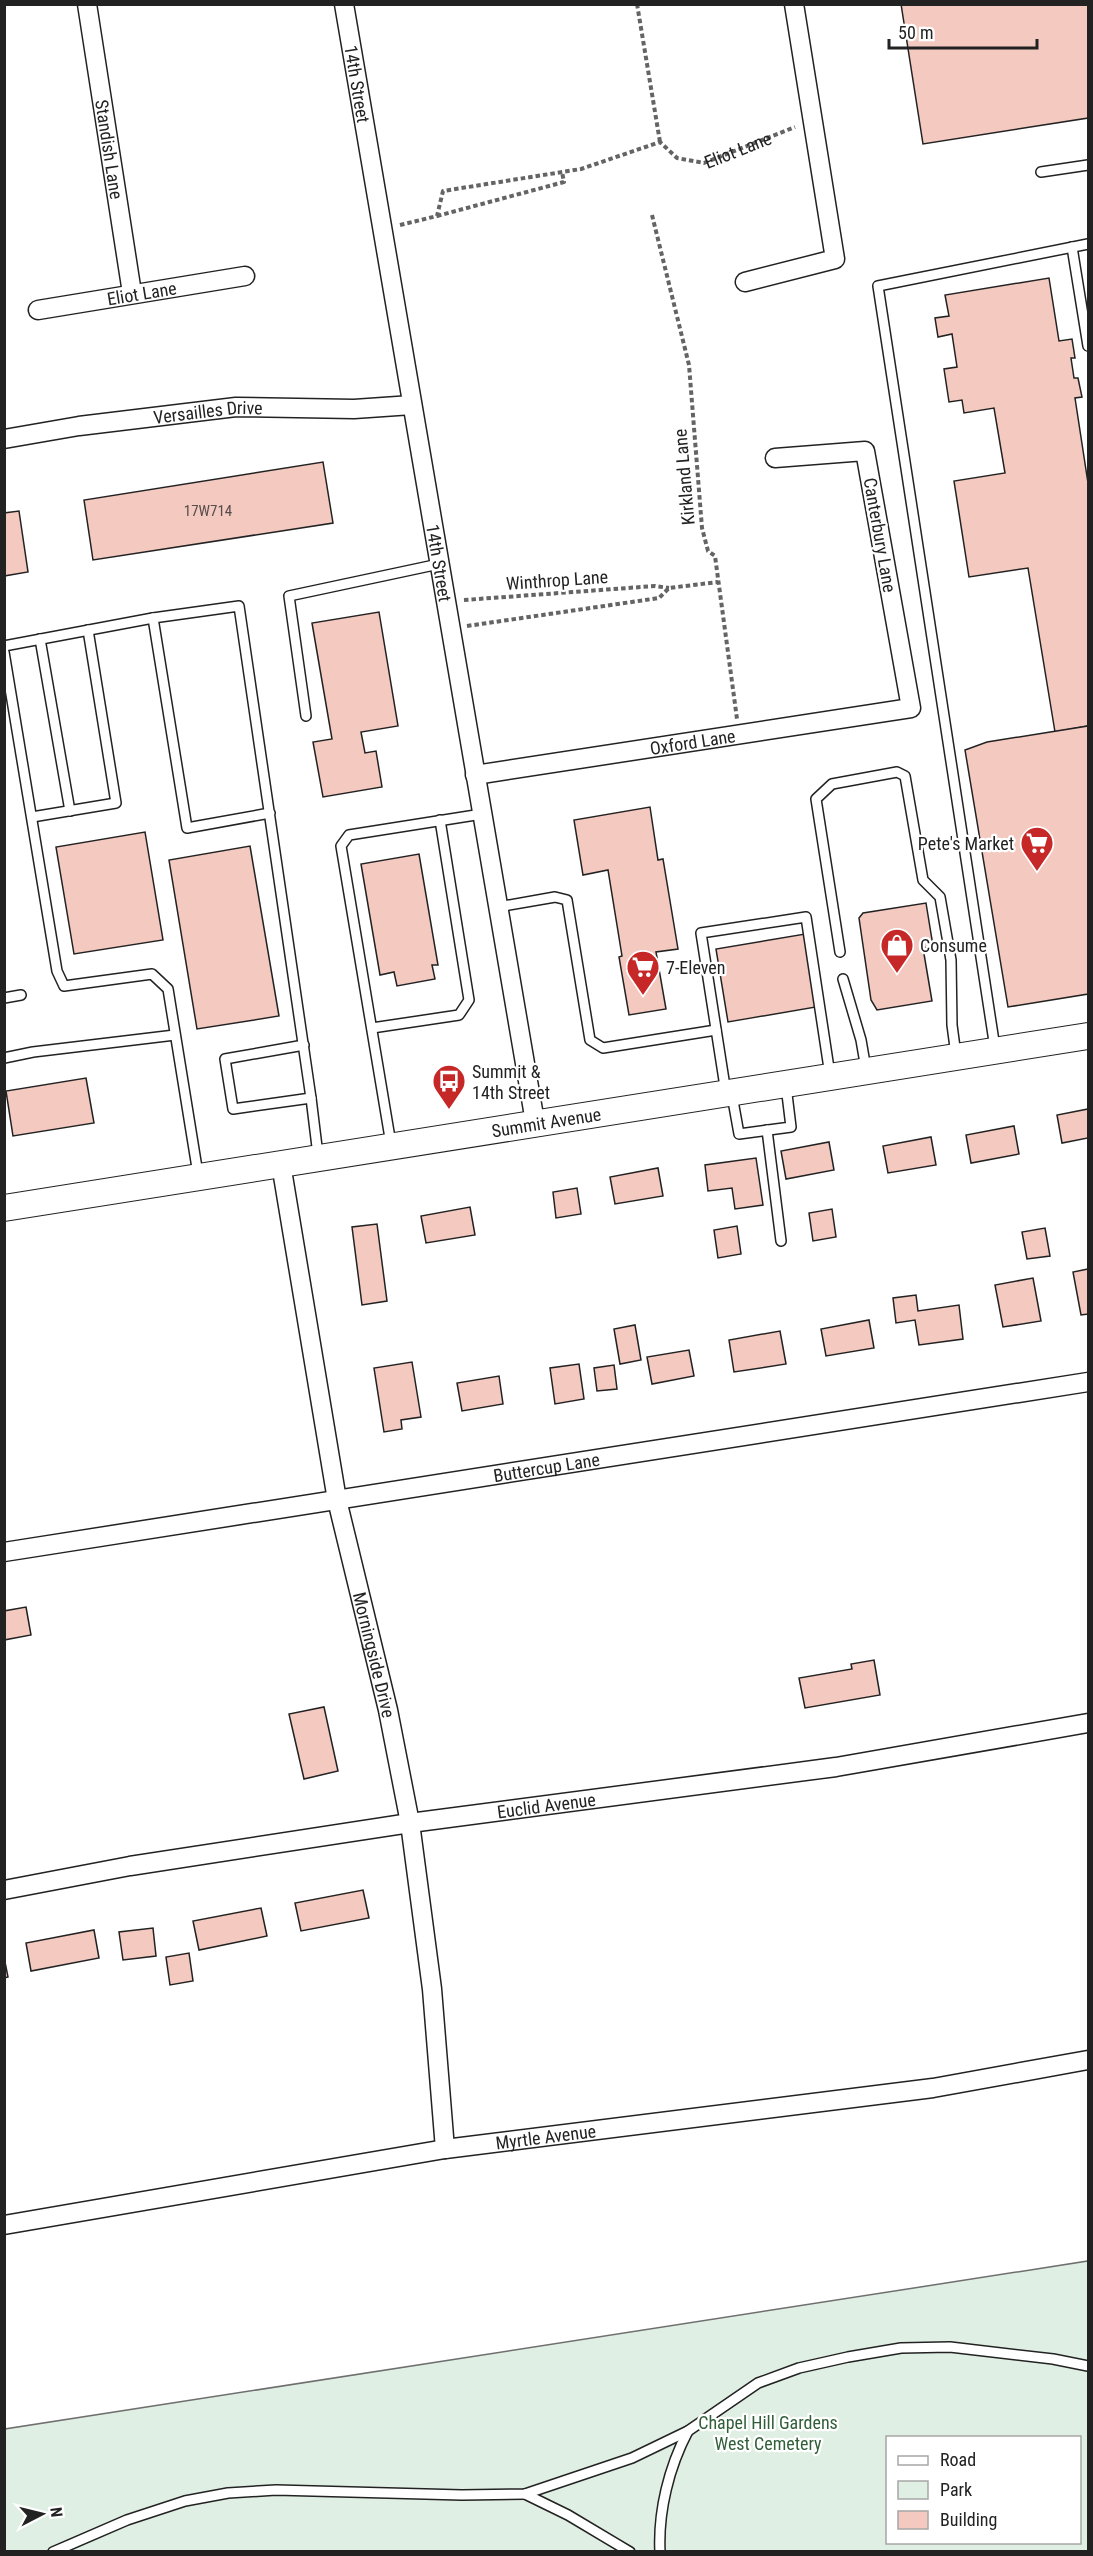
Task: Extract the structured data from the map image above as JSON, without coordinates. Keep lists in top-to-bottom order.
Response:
{
  "streets": {
    "main road": ["Summit Avenue"],
    "street": [
      "14th Street",
      "Eliot Lane",
      "Standish Lane",
      "Versailles Drive",
      "Canterbury Lane",
      "Oxford Lane",
      "Buttercup Lane",
      "Morningside Drive",
      "Euclid Avenue",
      "Myrtle Avenue"
    ],
    "path": ["Kirkland Lane", "Winthrop Lane"]
  },
  "crossings": [
    ["14th Street", "Versailles Drive"],
    ["14th Street", "Winthrop Lane"],
    ["14th Street", "Oxford Lane"],
    ["14th Street", "Summit Avenue"],
    ["Eliot Lane", "Standish Lane"],
    ["Kirkland Lane", "Winthrop Lane"],
    ["Kirkland Lane", "Oxford Lane"],
    ["Canterbury Lane", "Oxford Lane"],
    ["Summit Avenue", "Morningside Drive"],
    ["Buttercup Lane", "Morningside Drive"],
    ["Morningside Drive", "Euclid Avenue"],
    ["Morningside Drive", "Myrtle Avenue"]
  ],
  "parks": ["Chapel Hill Gardens West Cemetery"],
  "places": {
    "supermarket": ["Pete's Market", "7-Eleven"],
    "shop": ["Consume"],
    "bus stop": ["Summit & 14th Street"]
  },
  "house_numbers": ["17W714"],
  "legend": ["Road", "Park", "Building"],
  "scale_bar": "50 m",
  "north": "right"
}
